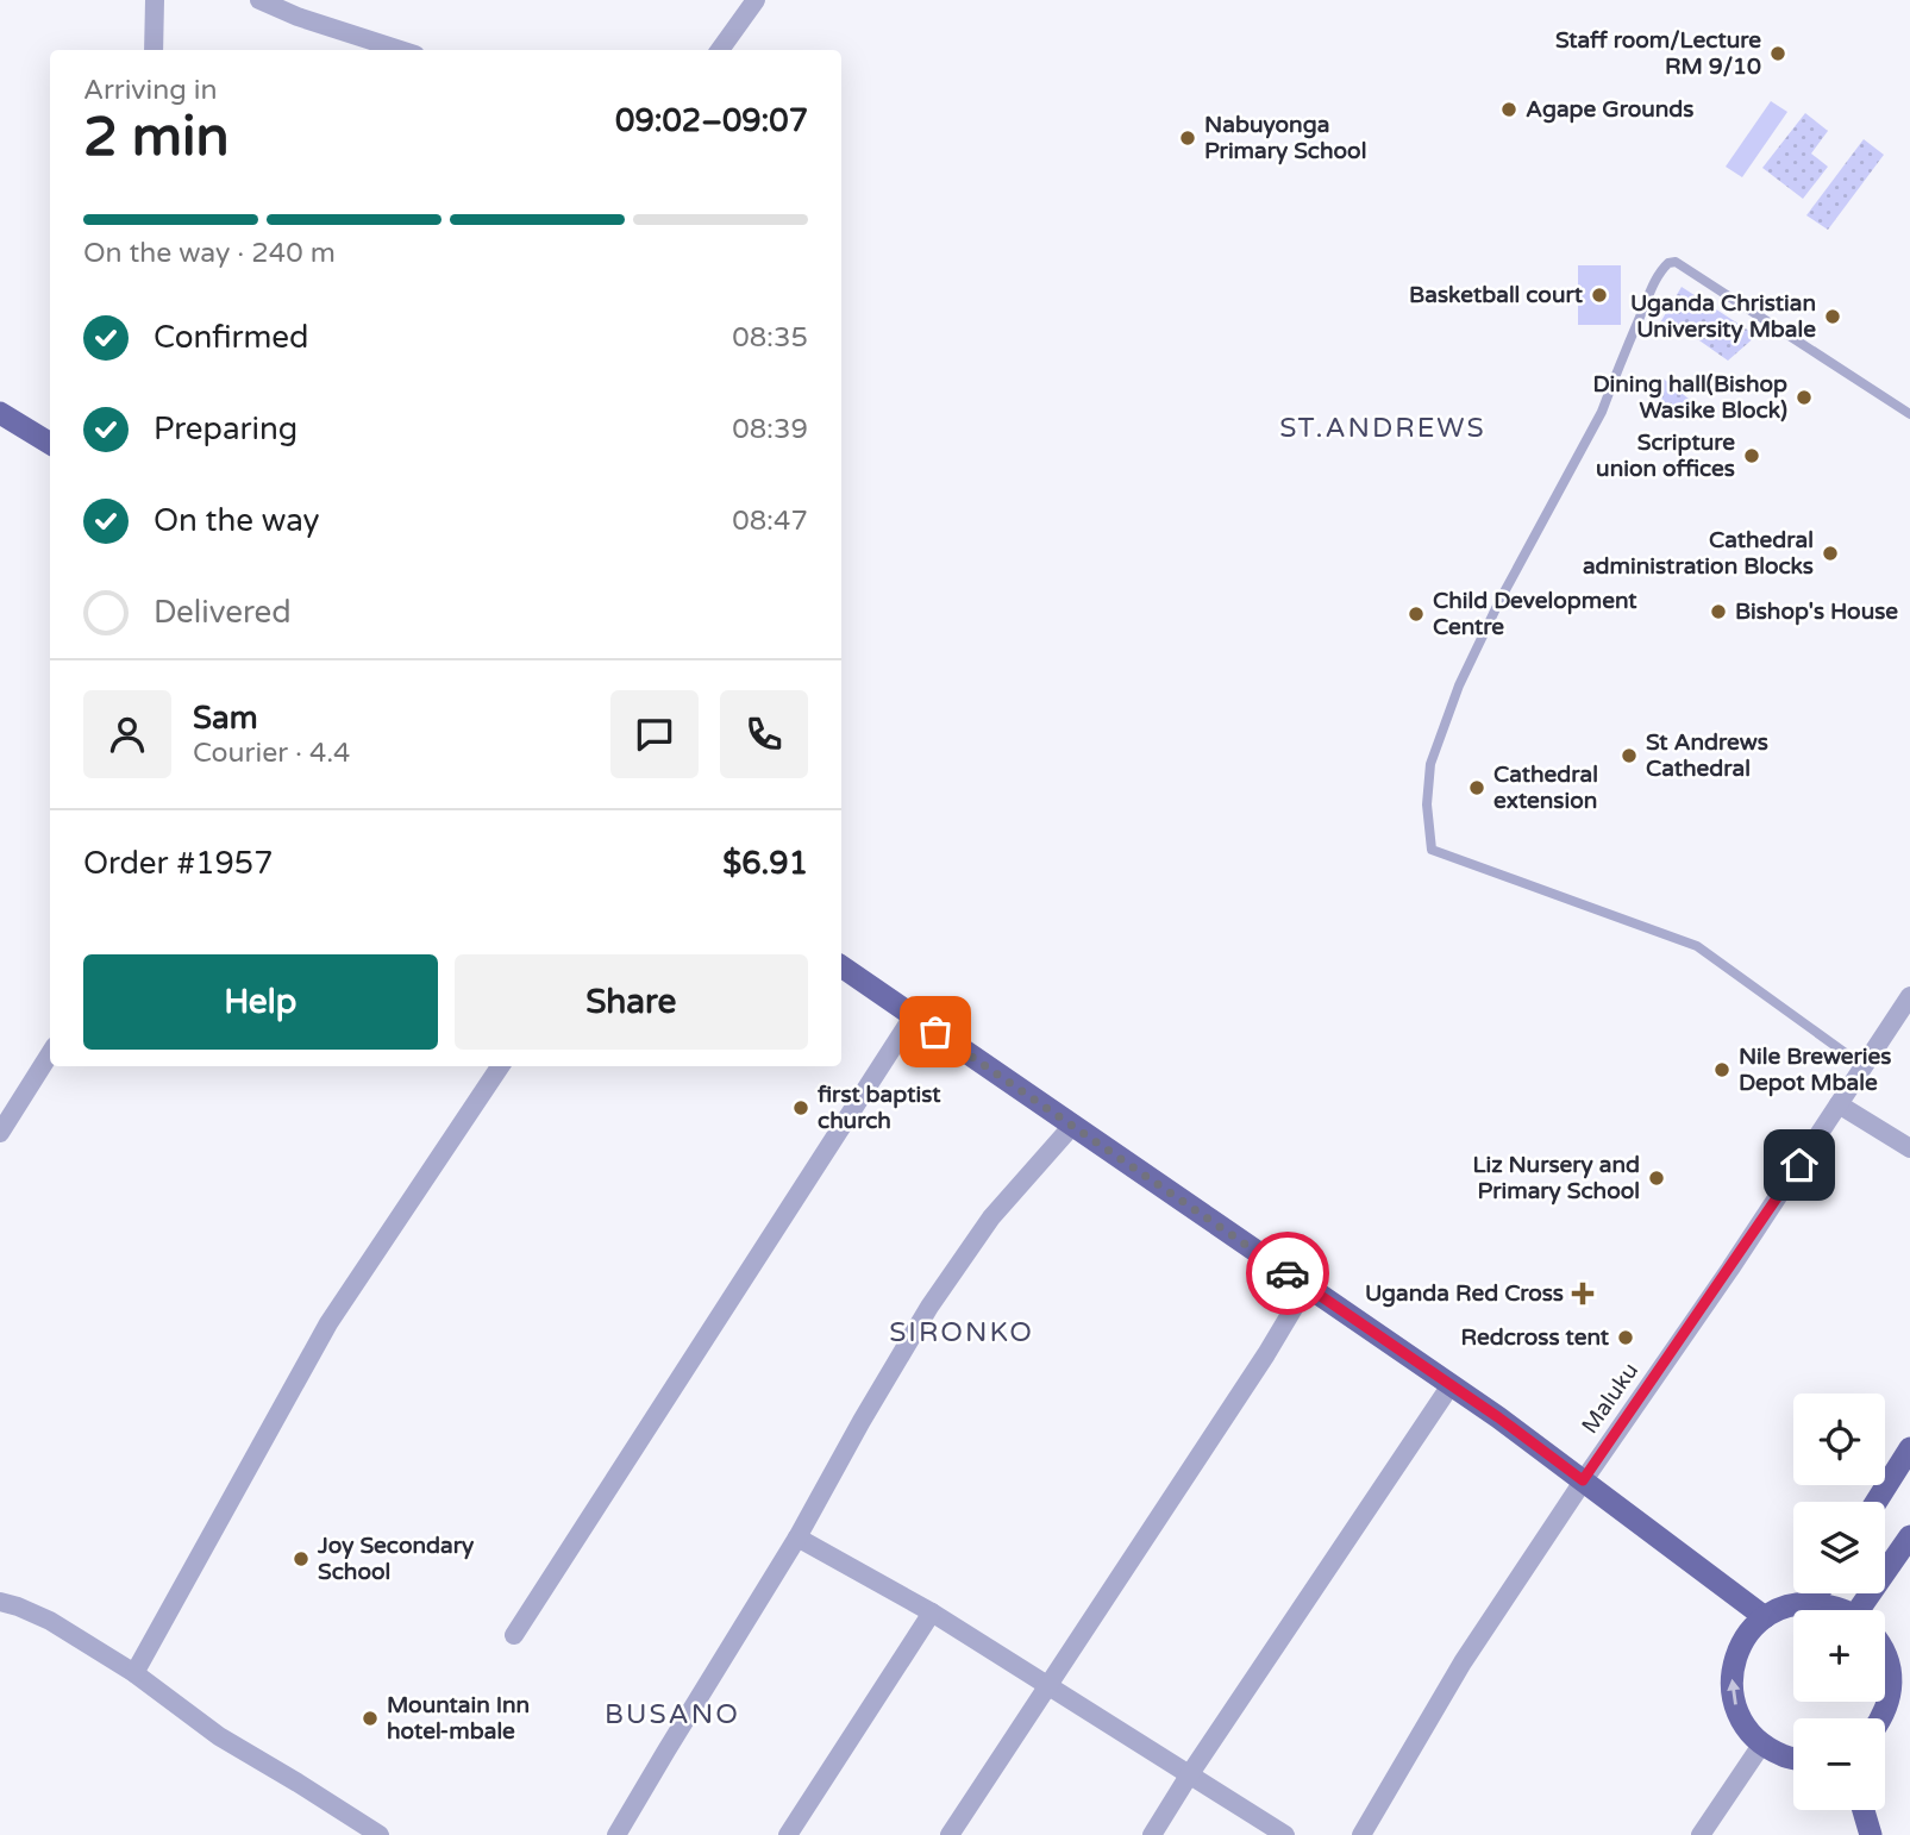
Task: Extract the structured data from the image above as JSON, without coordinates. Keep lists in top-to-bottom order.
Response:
{
  "streets": {
    "street": ["Maluku"]
  },
  "districts": ["ST.ANDREWS", "SIRONKO", "BUSANO"],
  "places": {
    "other": [
      "Staff room/Lecture RM 9/10",
      "Agape Grounds",
      "Nabuyonga Primary School",
      "Basketball court",
      "Uganda Christian University Mbale",
      "Dining hall(Bishop Wasike Block)",
      "Scripture union offices",
      "Cathedral administration Blocks",
      "Bishop's House",
      "Child Development Centre",
      "St Andrews Cathedral",
      "Cathedral extension",
      "Nile Breweries Depot Mbale",
      "first baptist church",
      "Liz Nursery and Primary School",
      "Redcross tent",
      "Joy Secondary School",
      "Mountain Inn hotel-mbale"
    ],
    "health": ["Uganda Red Cross"]
  },
  "page": {
    "heading": ["2 min", "Arriving in", "09:02–09:07"],
    "panel": [
      "Sam",
      "Courier · 4.4",
      "Order #1957",
      "$6.91"
    ],
    "bar": "On the way · 240 m",
    "list": [
      ["Confirmed", "08:35"],
      ["Preparing", "08:39"],
      ["On the way", "08:47"],
      "Delivered"
    ],
    "buttons": ["Help", "Share"],
    "map_buttons": ["+", "−"]
  }
}
